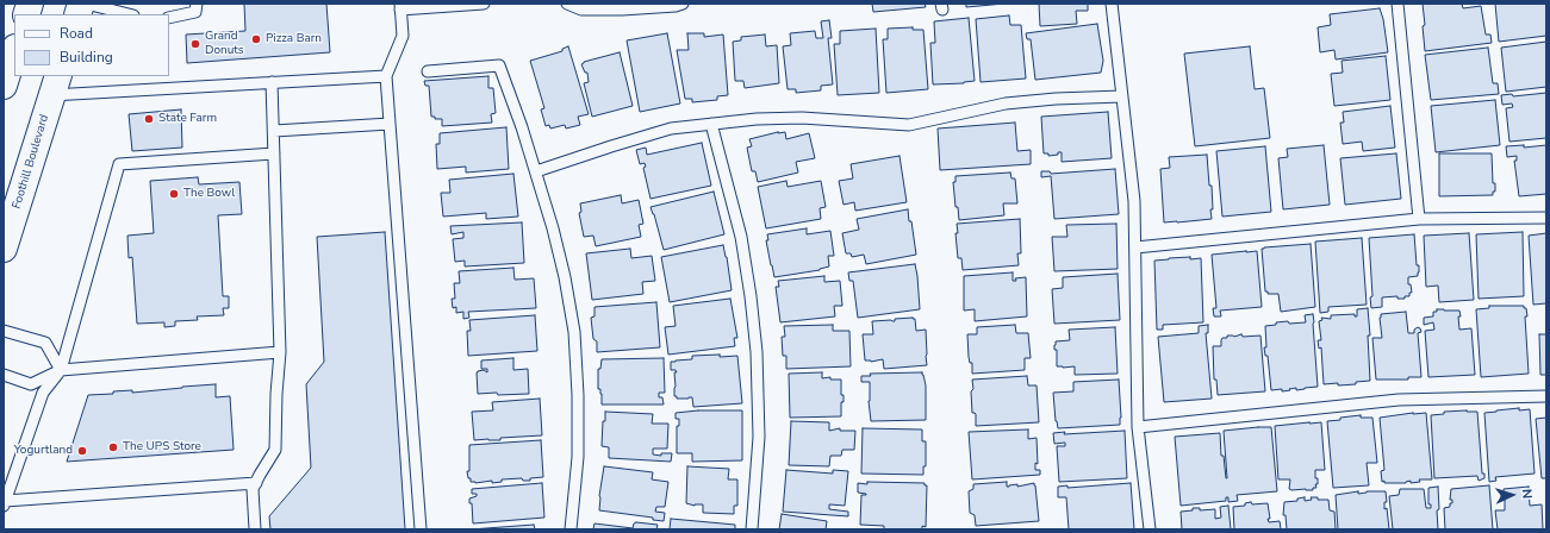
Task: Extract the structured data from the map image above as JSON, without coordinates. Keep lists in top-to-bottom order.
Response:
{
  "streets": {
    "main road": ["Foothill Boulevard"]
  },
  "places": [
    "Pizza Barn",
    "Grand Donuts",
    "State Farm",
    "The Bowl",
    "The UPS Store",
    "Yogurtland"
  ],
  "legend": ["Road", "Building"],
  "north": "right"
}
